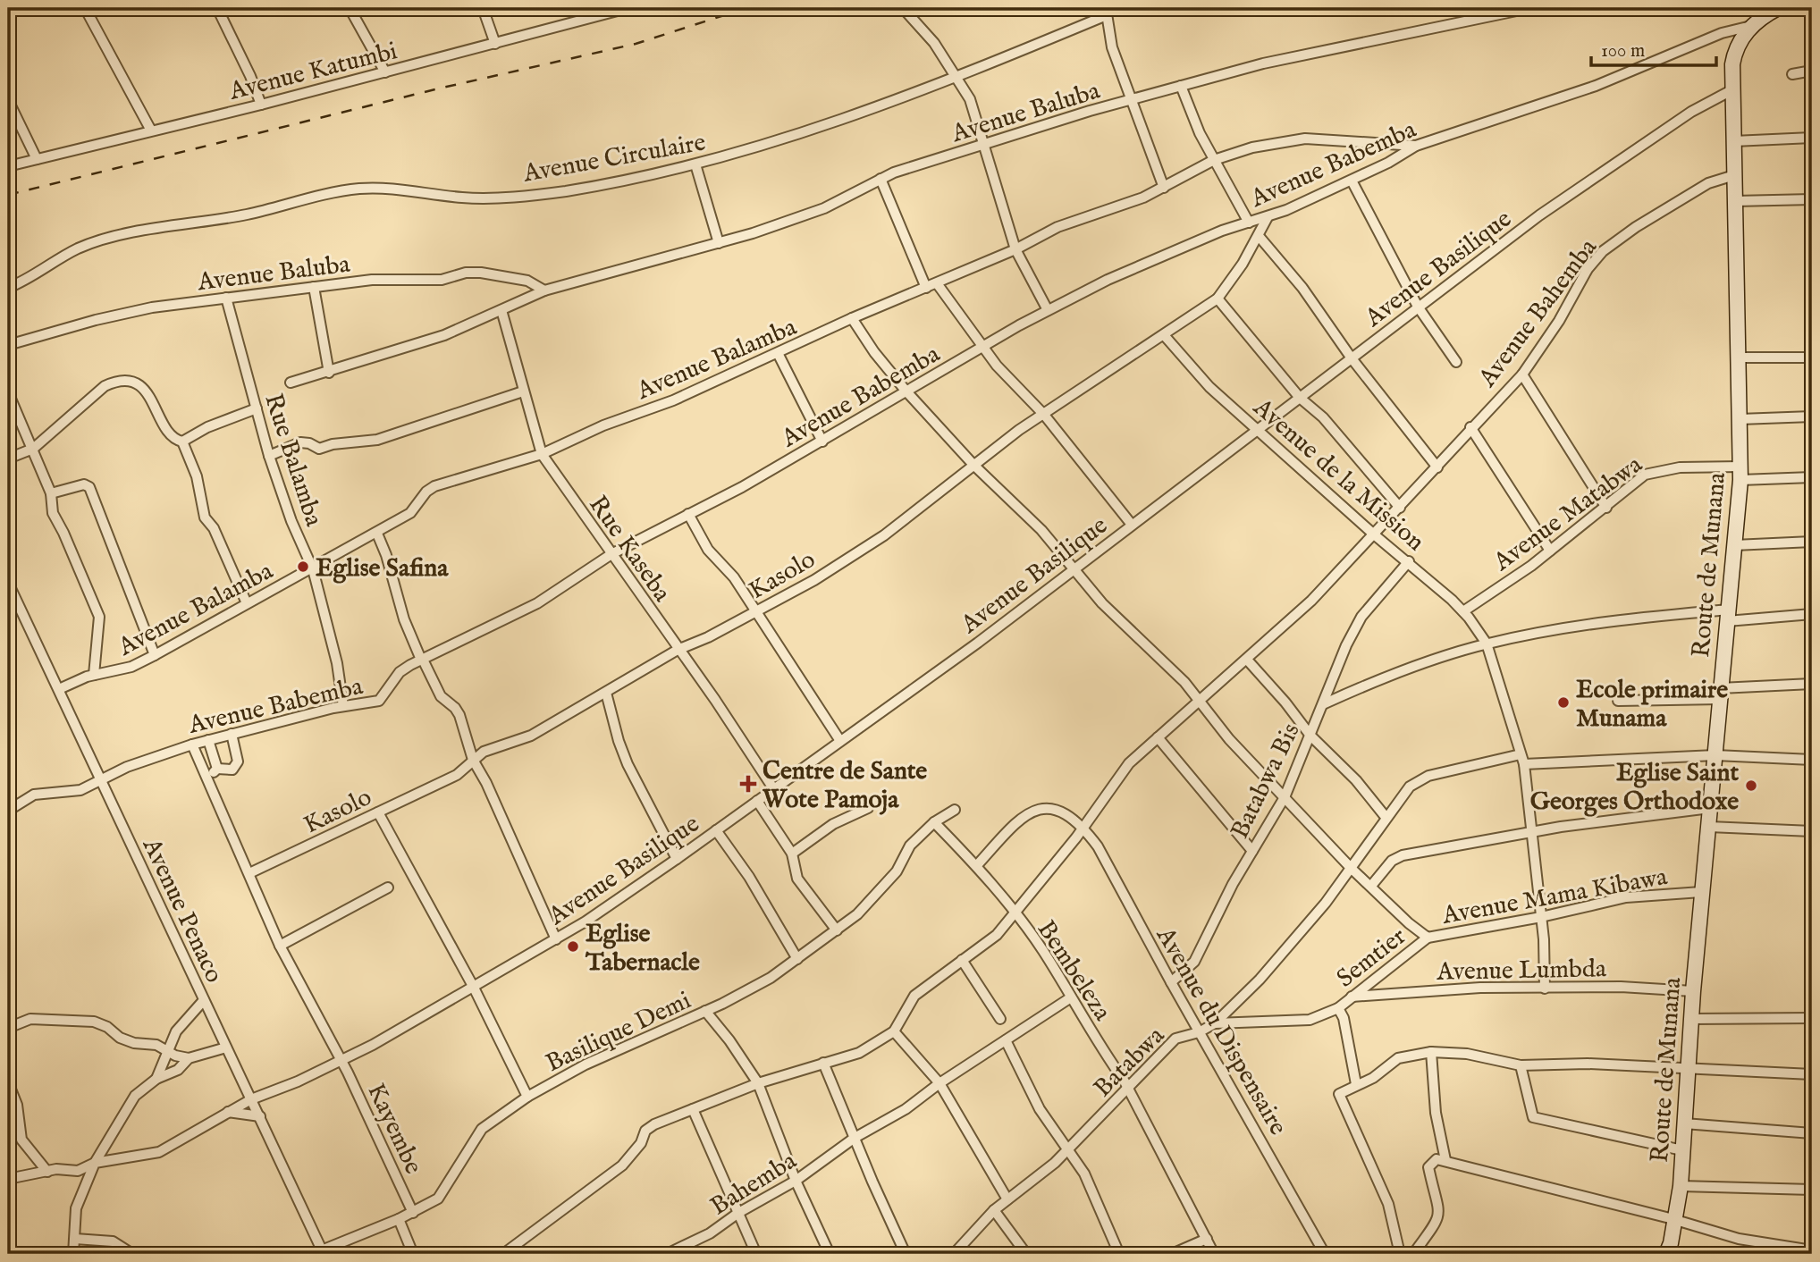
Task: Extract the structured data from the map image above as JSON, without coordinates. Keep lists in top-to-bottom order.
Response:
{
  "streets": {
    "main road": ["Route de Munana"],
    "street": [
      "Avenue Katumbi",
      "Avenue Baluba",
      "Avenue Circulaire",
      "Avenue Babemba",
      "Avenue Basilique",
      "Avenue Bahemba",
      "Avenue Balamba",
      "Rue Balamba",
      "Avenue de la Mission",
      "Avenue Matabwa",
      "Rue Kaseba",
      "Kasolo",
      "Batabwa Bis",
      "Avenue Mama Kibawa",
      "Avenue Penaco",
      "Semtier",
      "Avenue Lumbda",
      "Bembeleza",
      "Basilique Demi",
      "Avenue du Dispensaire",
      "Batabwa",
      "Kayembe",
      "Bahemba"
    ]
  },
  "crossings": [
    ["Avenue Baluba", "Rue Balamba"],
    ["Avenue Baluba", "Rue Kaseba"],
    ["Avenue Babemba", "Avenue Balamba"],
    ["Avenue Babemba", "Rue Balamba"],
    ["Avenue Babemba", "Rue Kaseba"],
    ["Avenue Babemba", "Route de Munana"],
    ["Avenue Babemba", "Kasolo"],
    ["Avenue Babemba", "Avenue Mama Kibawa"],
    ["Avenue Babemba", "Avenue Penaco"],
    ["Avenue Babemba", "Kayembe"],
    ["Avenue Basilique", "Avenue de la Mission"],
    ["Avenue Basilique", "Rue Kaseba"],
    ["Avenue Basilique", "Route de Munana"],
    ["Avenue Basilique", "Avenue Mama Kibawa"],
    ["Avenue Basilique", "Avenue Penaco"],
    ["Avenue Basilique", "Kayembe"],
    ["Avenue Bahemba", "Avenue de la Mission"],
    ["Avenue Bahemba", "Route de Munana"],
    ["Avenue Bahemba", "Avenue Mama Kibawa"],
    ["Avenue Bahemba", "Bembeleza"],
    ["Avenue Bahemba", "Avenue du Dispensaire"],
    ["Avenue Balamba", "Rue Balamba"],
    ["Avenue Balamba", "Rue Kaseba"],
    ["Avenue Balamba", "Avenue Mama Kibawa"],
    ["Avenue Balamba", "Avenue Penaco"],
    ["Avenue de la Mission", "Avenue Matabwa"],
    ["Avenue de la Mission", "Kasolo"],
    ["Avenue de la Mission", "Batabwa Bis"],
    ["Avenue de la Mission", "Batabwa"],
    ["Avenue Matabwa", "Route de Munana"],
    ["Rue Kaseba", "Kasolo"],
    ["Route de Munana", "Avenue Mama Kibawa"],
    ["Route de Munana", "Avenue Lumbda"],
    ["Route de Munana", "Batabwa"],
    ["Kasolo", "Avenue Mama Kibawa"],
    ["Kasolo", "Kayembe"],
    ["Batabwa Bis", "Avenue Mama Kibawa"],
    ["Batabwa Bis", "Avenue du Dispensaire"],
    ["Avenue Mama Kibawa", "Semtier"],
    ["Avenue Mama Kibawa", "Batabwa"],
    ["Avenue Penaco", "Basilique Demi"],
    ["Semtier", "Avenue Lumbda"],
    ["Semtier", "Batabwa"],
    ["Bembeleza", "Basilique Demi"],
    ["Bembeleza", "Batabwa"],
    ["Bembeleza", "Bahemba"],
    ["Basilique Demi", "Kayembe"],
    ["Avenue du Dispensaire", "Batabwa"]
  ],
  "places": {
    "other": [
      "Eglise Safina",
      "Ecole primaire Munama",
      "Eglise Saint Georges Orthodoxe",
      "Eglise Tabernacle"
    ],
    "health": ["Centre de Sante Wote Pamoja"]
  },
  "scale_bar": "100 m"
}
